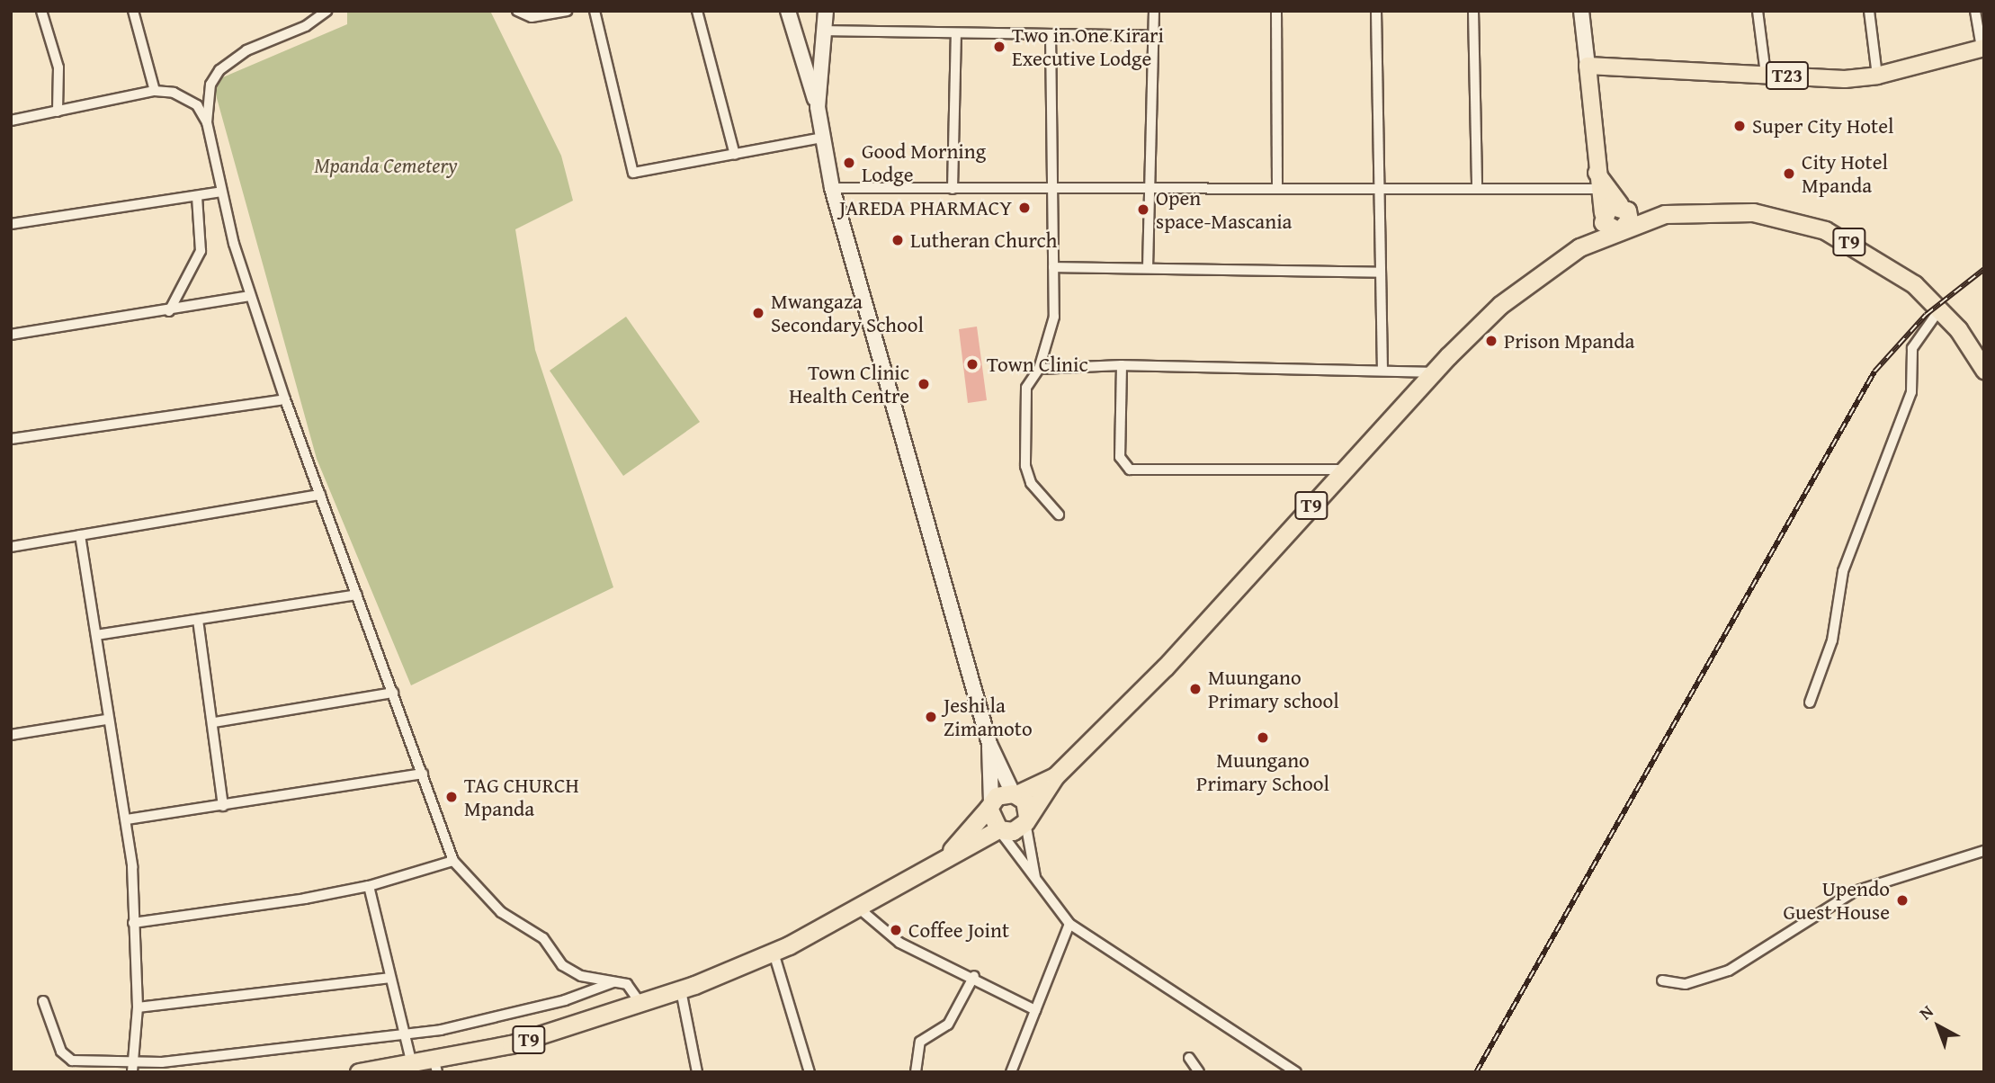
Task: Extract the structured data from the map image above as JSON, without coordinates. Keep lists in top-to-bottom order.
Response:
{
  "streets": {
    "highway": ["T9"],
    "main road": ["T23"]
  },
  "parks": ["Mpanda Cemetery"],
  "places": [
    "Two in One Kirari Executive Lodge",
    "Super City Hotel",
    "Good Morning Lodge",
    "City Hotel Mpanda",
    "JAREDA PHARMACY",
    "Open space-Mascania",
    "Lutheran Church",
    "Mwangaza Secondary School",
    "Prison Mpanda",
    "Town Clinic",
    "Town Clinic Health Centre",
    "Muungano Primary school",
    "Jeshi la Zimamoto",
    "Muungano Primary School",
    "TAG CHURCH Mpanda",
    "Upendo Guest House",
    "Coffee Joint"
  ],
  "north": "top left"
}
